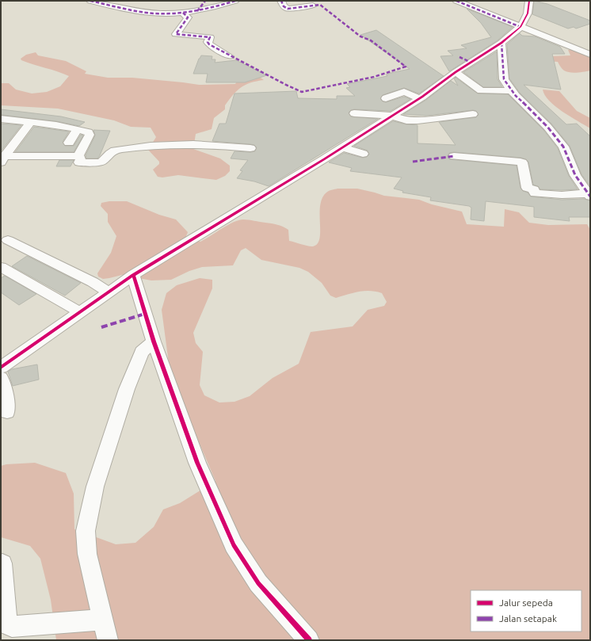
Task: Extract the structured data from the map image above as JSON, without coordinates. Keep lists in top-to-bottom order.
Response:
{
  "legend": ["Jalur sepeda", "Jalan setapak"]
}
